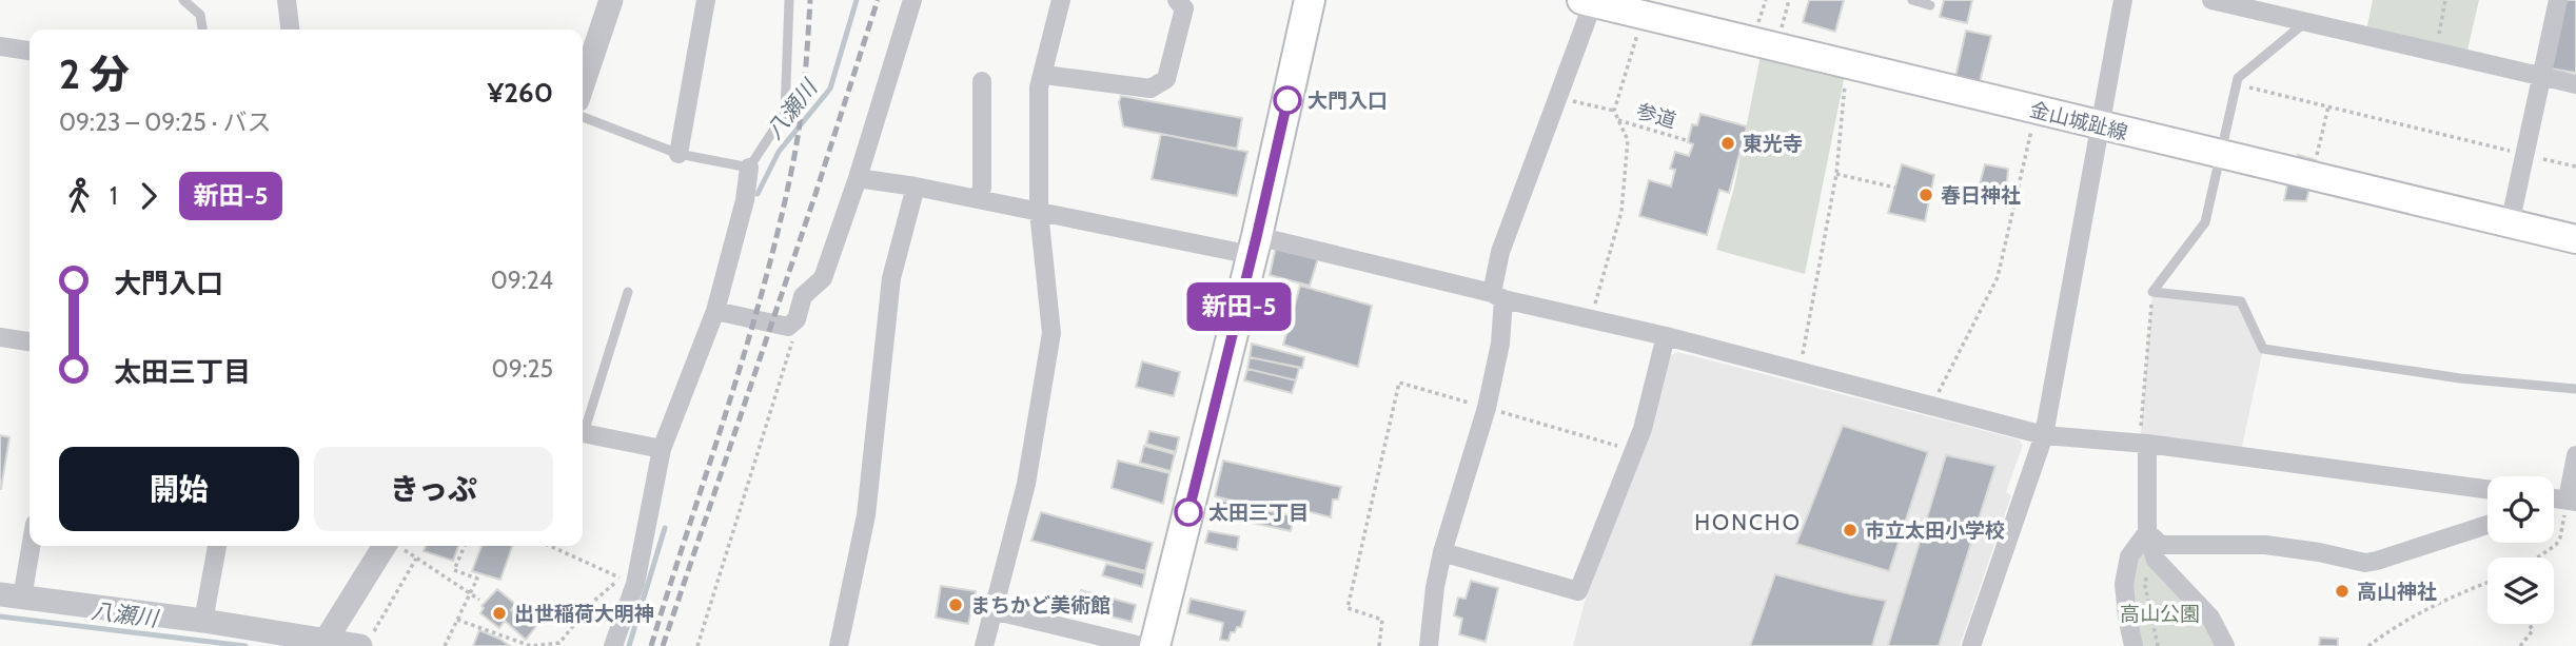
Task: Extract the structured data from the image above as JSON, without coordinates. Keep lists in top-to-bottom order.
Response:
{
  "streets": {
    "main road": ["金山城趾線"],
    "path": ["参道"]
  },
  "districts": ["HONCHO"],
  "water": ["八瀬川"],
  "parks": ["高山公園"],
  "places": [
    "大門入口",
    "東光寺",
    "春日神社",
    "太田三丁目",
    "市立太田小学校",
    "高山神社",
    "まちかど美術館",
    "出世稲荷大明神"
  ],
  "lines": ["bus line 新田-5"],
  "page": {
    "on_map": "新田-5",
    "heading": ["2 分", "09:23 – 09:25 · バス", "¥260"],
    "legs": ["1", "新田-5"],
    "list": [
      {
        "name": "大門入口",
        "value": "09:24"
      },
      {
        "name": "太田三丁目",
        "value": "09:25"
      }
    ],
    "buttons": ["開始", "きっぷ"]
  }
}
